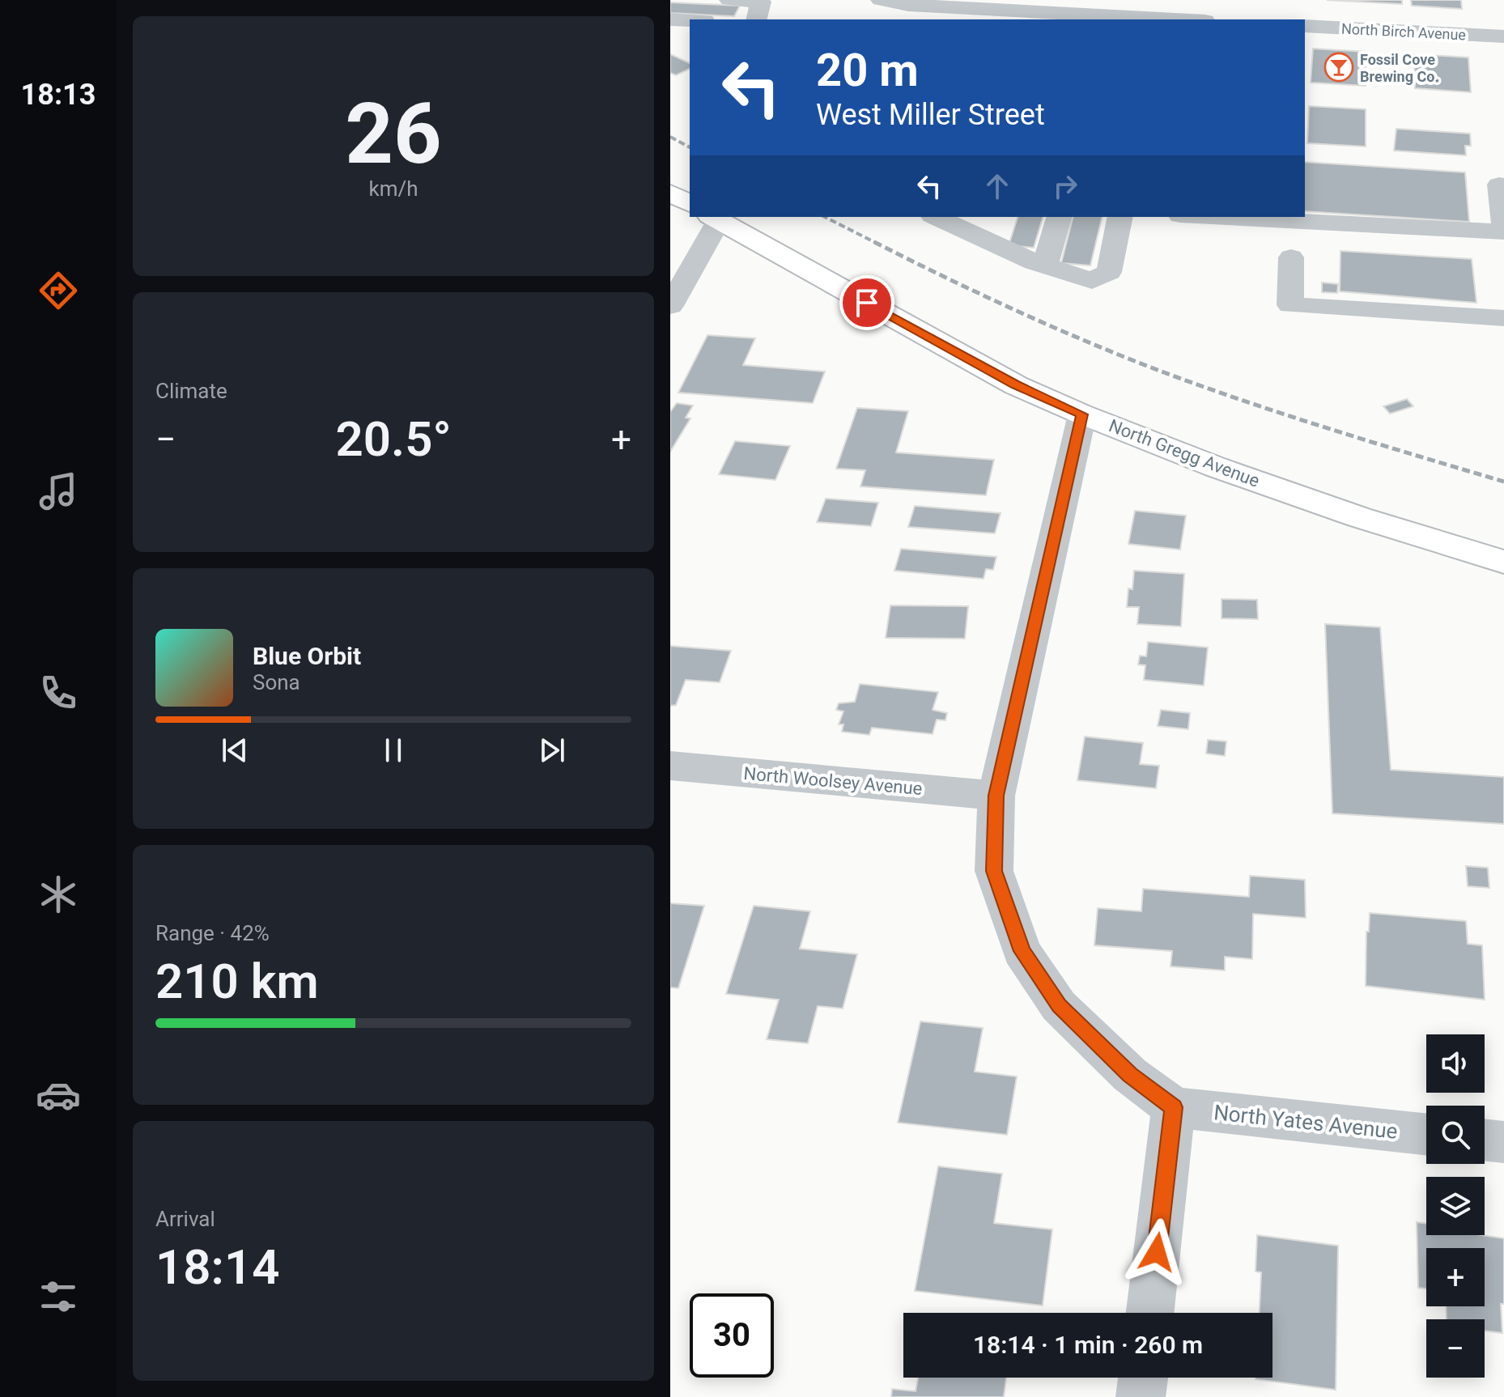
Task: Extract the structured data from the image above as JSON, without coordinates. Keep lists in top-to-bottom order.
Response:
{
  "streets": {
    "main road": ["North Gregg Avenue"],
    "street": ["North Birch Avenue", "North Woolsey Avenue", "North Yates Avenue"]
  },
  "places": {
    "bar": ["Fossil Cove Brewing Co."]
  },
  "page": {
    "tabs": "18:13",
    "tile": [
      ["26", "km/h"],
      "Climate",
      ["Range · 42%", "210 km"],
      ["Arrival", "18:14"]
    ],
    "turn": ["20 m", "West Miller Street"],
    "heat": ["−", "20.5°", "+"],
    "song": ["Blue Orbit", "Sona"],
    "map_buttons": ["+", "−"],
    "limit": "30",
    "trip": "18:14 · 1 min · 260 m"
  }
}
